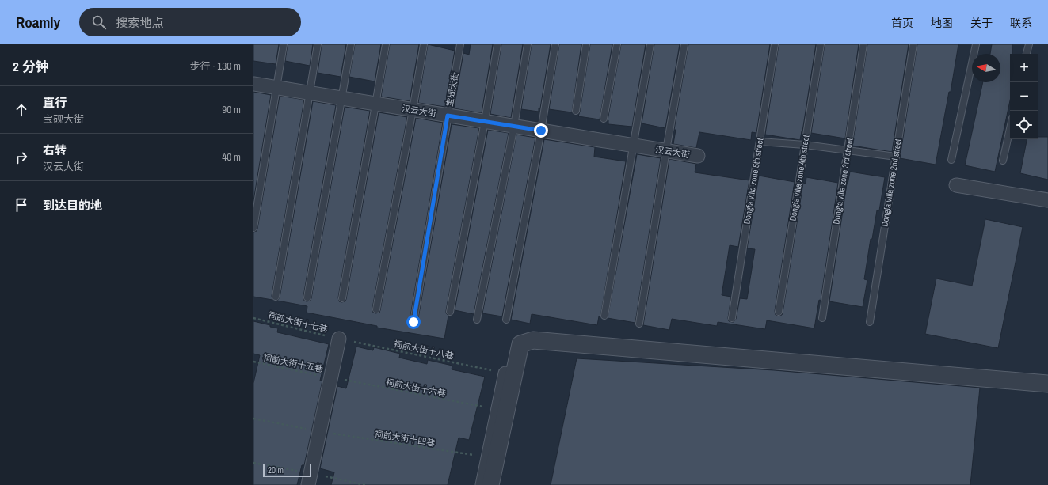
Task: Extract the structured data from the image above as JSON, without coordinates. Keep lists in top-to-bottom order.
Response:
{
  "streets": {
    "street": ["汉云大街"],
    "lane": [
      "宝砚大街",
      "Dongfa villa zone 4th street",
      "Dongfa villa zone 5th street",
      "Dongfa villa zone 3rd street",
      "Dongfa villa zone 2nd street"
    ],
    "path": [
      "祠前大街十七巷",
      "祠前大街十八巷",
      "祠前大街十五巷",
      "祠前大街十六巷",
      "祠前大街十四巷"
    ]
  },
  "crossings": [
    ["宝砚大街", "汉云大街"],
    ["祠前大街十七巷", "祠前大街十八巷"],
    ["祠前大街十五巷", "祠前大街十六巷"]
  ],
  "scale_bar": "20 m",
  "north": "left",
  "page": {
    "header": "Roamly",
    "search": "搜索地点",
    "nav": [
      "首页",
      "地图",
      "关于",
      "联系"
    ],
    "heading": ["2 分钟", "步行 · 130 m"],
    "map_buttons": ["+", "−"],
    "list": [
      ["直行", "宝砚大街", "90 m"],
      ["右转", "汉云大街", "40 m"],
      "到达目的地"
    ],
    "scale": "20 m"
  }
}
